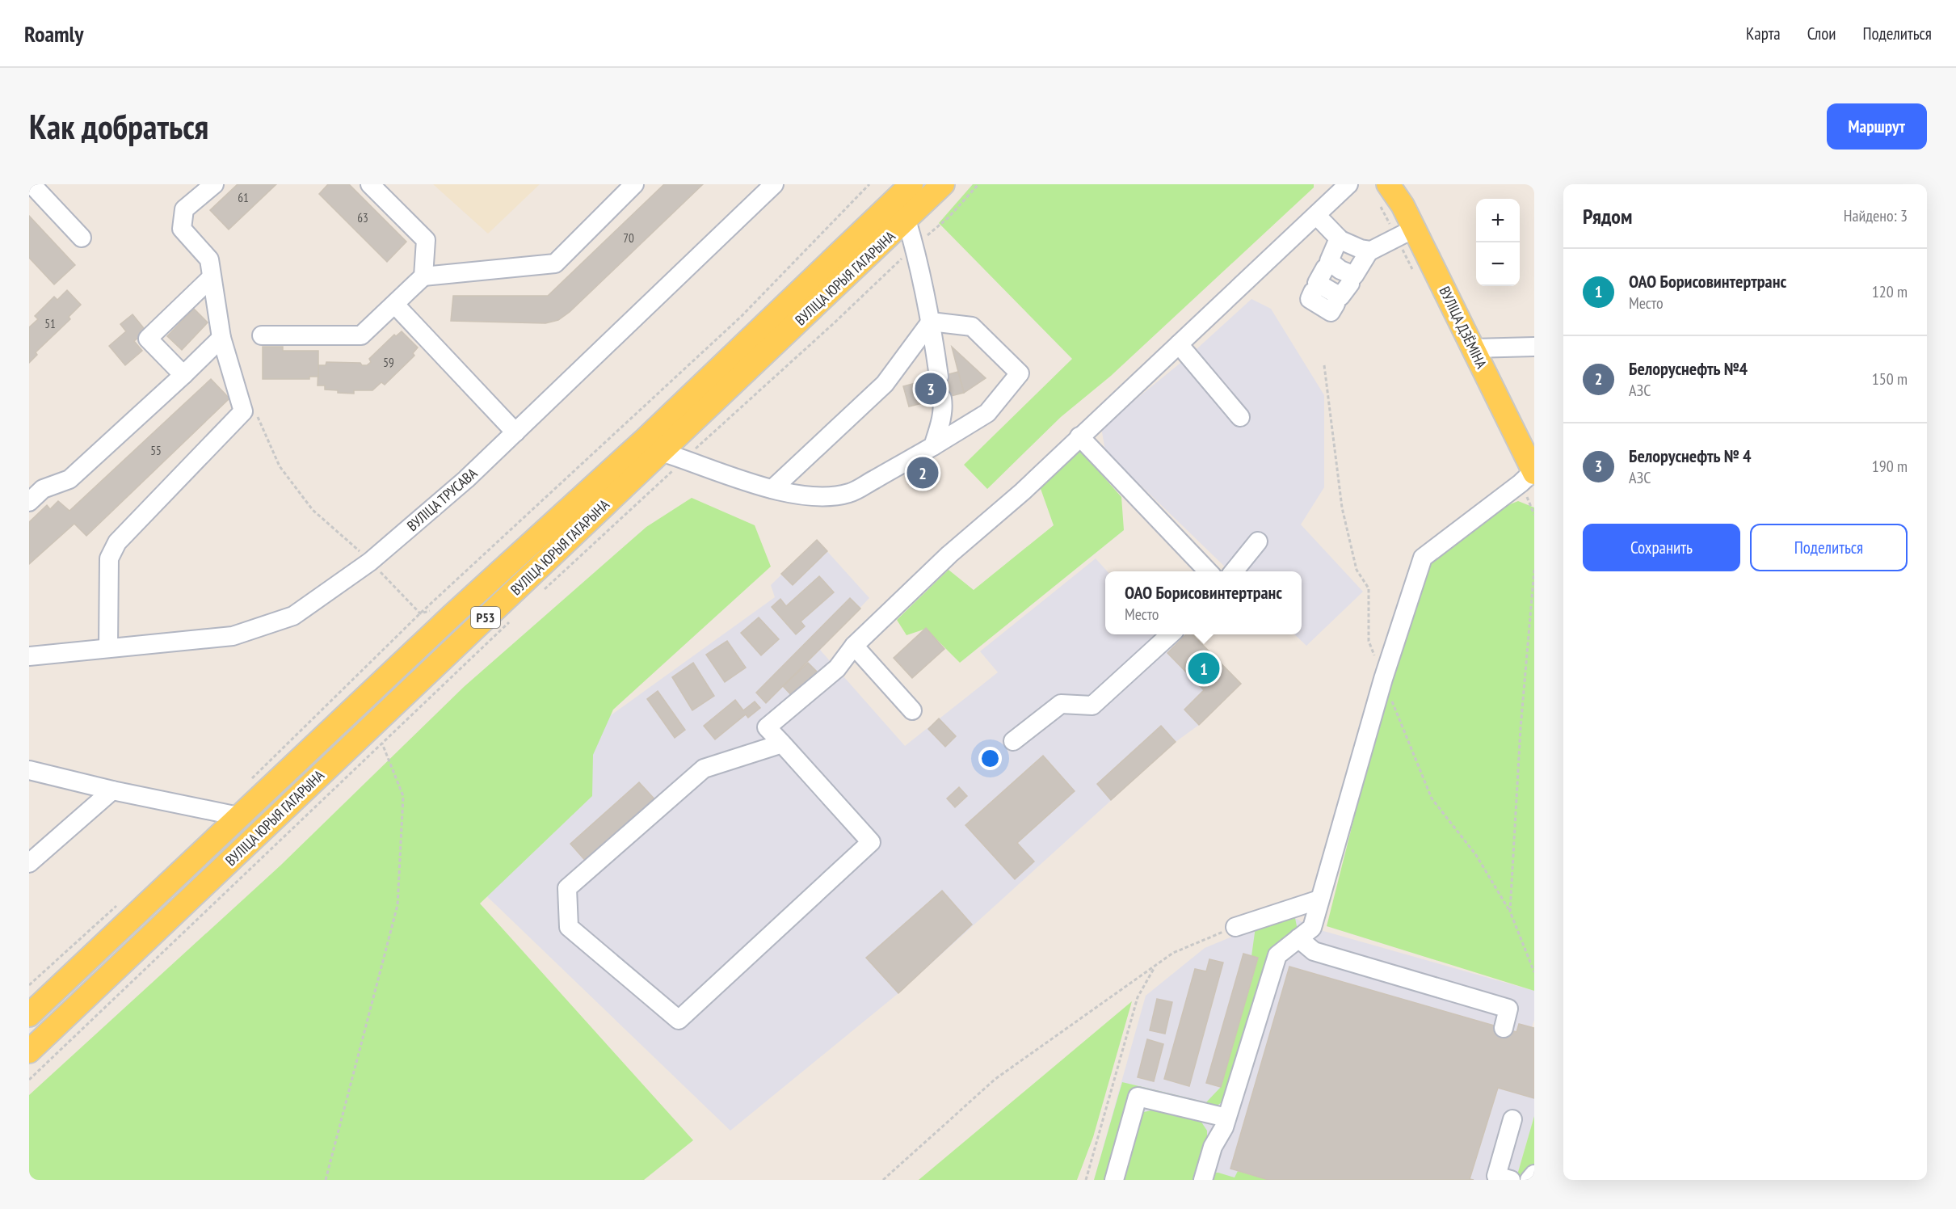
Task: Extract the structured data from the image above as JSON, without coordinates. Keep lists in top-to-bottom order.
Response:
{
  "streets": {
    "main road": ["ВУЛІЦА ЮРЫЯ ГАГАРЫНА", "ВУЛІЦА ДЗЁМІНА", "Р53"],
    "street": ["ВУЛІЦА ТРУСАВА"]
  },
  "house_numbers": [
    "61",
    "63",
    "70",
    "51",
    "59",
    "55"
  ],
  "page": {
    "header": "Roamly",
    "nav": ["Карта", "Слои", "Поделиться"],
    "buttons": [
      "Маршрут",
      ["Сохранить", "Поделиться"]
    ],
    "title": "Как добраться",
    "heading": ["Рядом", "Найдено: 3"],
    "map_buttons": ["+", "−"],
    "list": [
      {
        "mark": "1",
        "name": "ОАО Борисовинтертранс",
        "note": "Место",
        "value": "120 m"
      },
      {
        "mark": "2",
        "name": "Белоруснефть №4",
        "note": "АЗС",
        "value": "150 m"
      },
      {
        "mark": "3",
        "name": "Белоруснефть № 4",
        "note": "АЗС",
        "value": "190 m"
      }
    ],
    "pins": ["3", "2", "1"],
    "popup": ["ОАО Борисовинтертранс", "Место"]
  }
}
